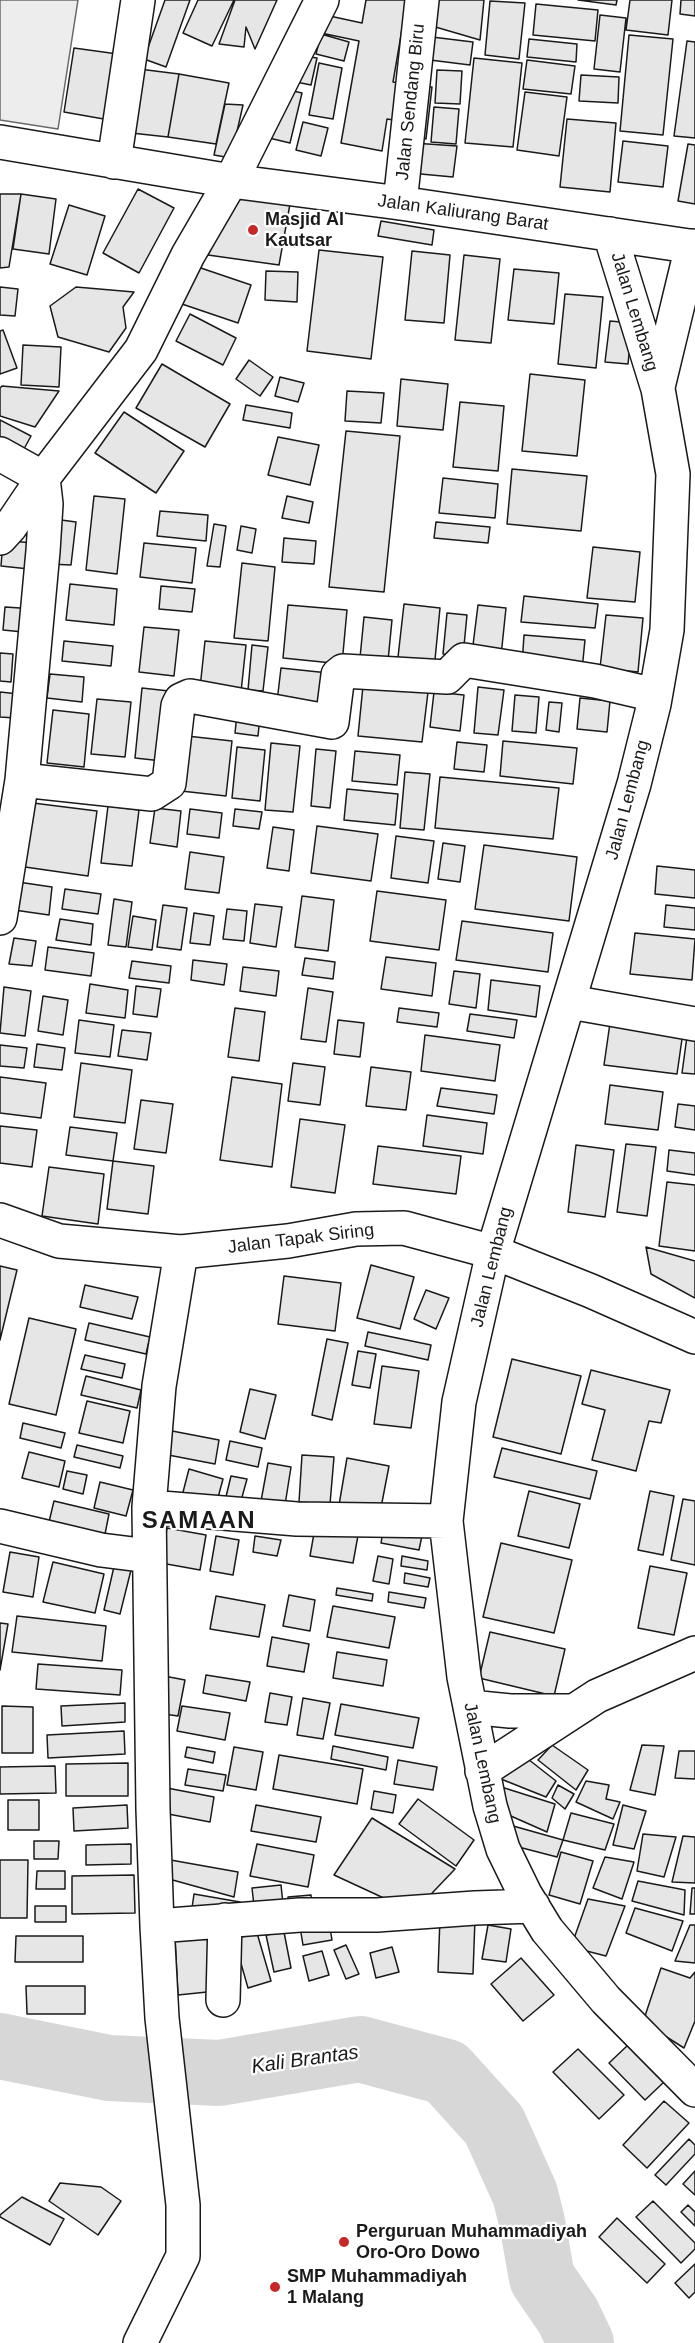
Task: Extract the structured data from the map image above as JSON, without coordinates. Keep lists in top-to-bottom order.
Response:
{
  "streets": {
    "street": [
      "Jalan Sendang Biru",
      "Jalan Kaliurang Barat",
      "Jalan Lembang",
      "Jalan Tapak Siring"
    ]
  },
  "crossings": [
    ["Jalan Sendang Biru", "Jalan Kaliurang Barat"],
    ["Jalan Kaliurang Barat", "Jalan Lembang"],
    ["Jalan Lembang", "Jalan Tapak Siring"]
  ],
  "districts": ["SAMAAN"],
  "water": ["Kali Brantas"],
  "places": ["Masjid Al Kautsar", "Perguruan Muhammadiyah Oro-Oro Dowo", "SMP Muhammadiyah 1 Malang"]
}
